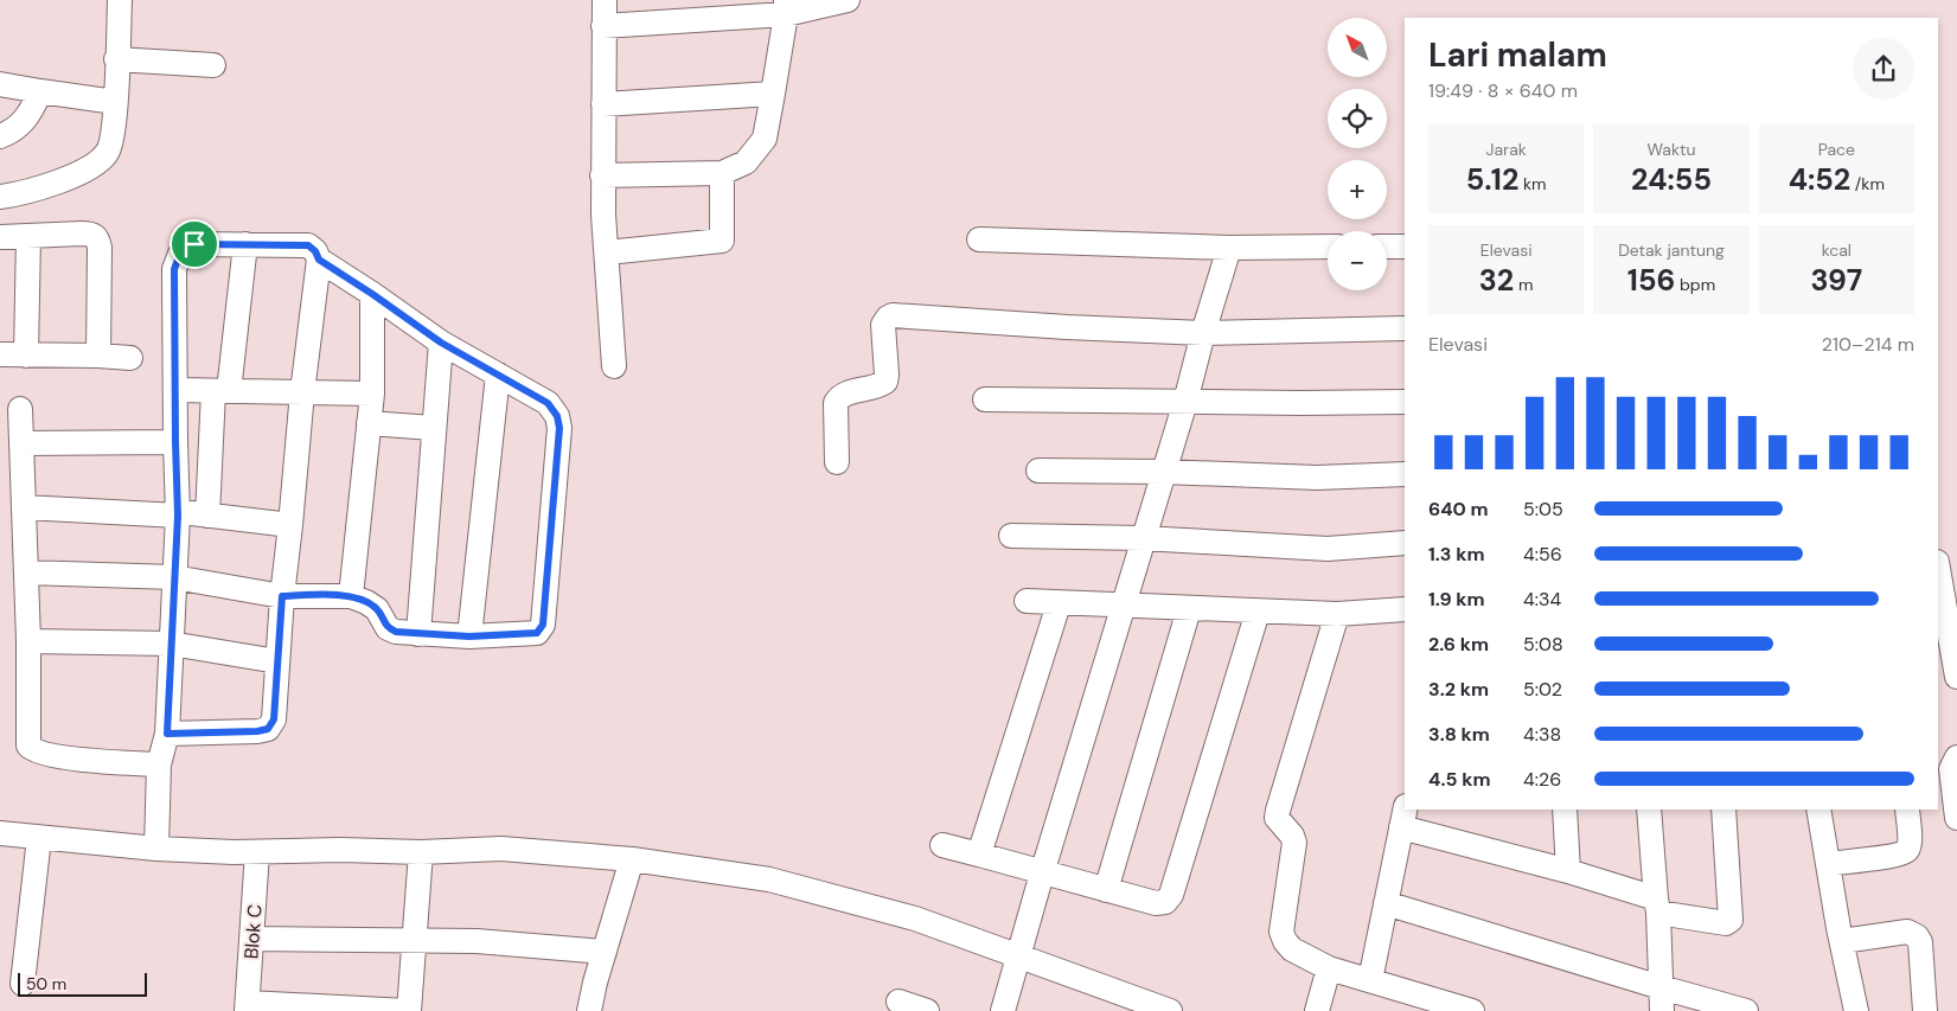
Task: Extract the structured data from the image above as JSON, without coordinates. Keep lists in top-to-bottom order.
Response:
{
  "streets": {
    "street": ["Blok C"]
  },
  "scale_bar": "50 m",
  "north": "top left",
  "page": {
    "map_buttons": ["+", "−"],
    "heading": ["Lari malam", "19:49 · 8 × 640 m"],
    "stats": [
      ["Jarak", "5.12 km"],
      ["Waktu", "24:55"],
      ["Pace", "4:52 /km"],
      ["Elevasi", "32 m"],
      ["Detak jantung", "156 bpm"],
      ["kcal", "397"]
    ],
    "chart": ["Elevasi", "210–214 m"],
    "list": [
      {
        "name": "640 m",
        "note": "5:05"
      },
      {
        "name": "1.3 km",
        "note": "4:56"
      },
      {
        "name": "1.9 km",
        "note": "4:34"
      },
      {
        "name": "2.6 km",
        "note": "5:08"
      },
      {
        "name": "3.2 km",
        "note": "5:02"
      },
      {
        "name": "3.8 km",
        "note": "4:38"
      },
      {
        "name": "4.5 km",
        "note": "4:26"
      }
    ],
    "scale": "50 m"
  }
}
